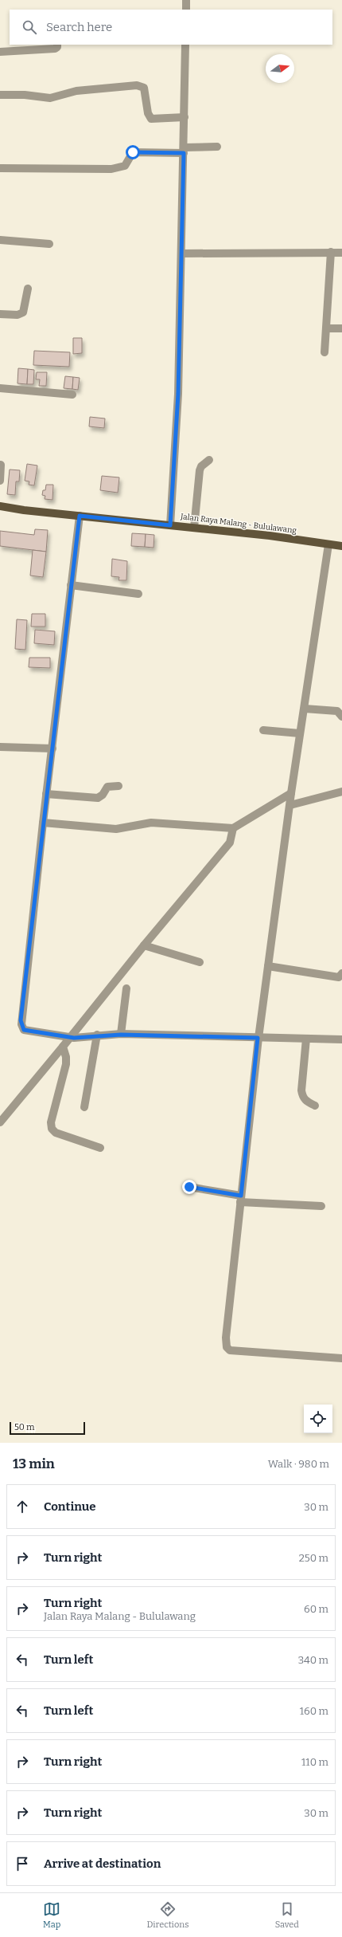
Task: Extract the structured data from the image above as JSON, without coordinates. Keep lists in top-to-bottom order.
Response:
{
  "streets": {
    "main road": ["Jalan Raya Malang - Bululawang"]
  },
  "scale_bar": "50 m",
  "north": "right",
  "page": {
    "search": "Search here",
    "scale": "50 m",
    "heading": ["13 min", "Walk · 980 m"],
    "list": [
      ["Continue", "30 m"],
      ["Turn right", "250 m"],
      ["Turn right", "Jalan Raya Malang - Bululawang", "60 m"],
      ["Turn left", "340 m"],
      ["Turn left", "160 m"],
      ["Turn right", "110 m"],
      ["Turn right", "30 m"],
      "Arrive at destination"
    ],
    "nav": ["Map", "Directions", "Saved"]
  }
}
